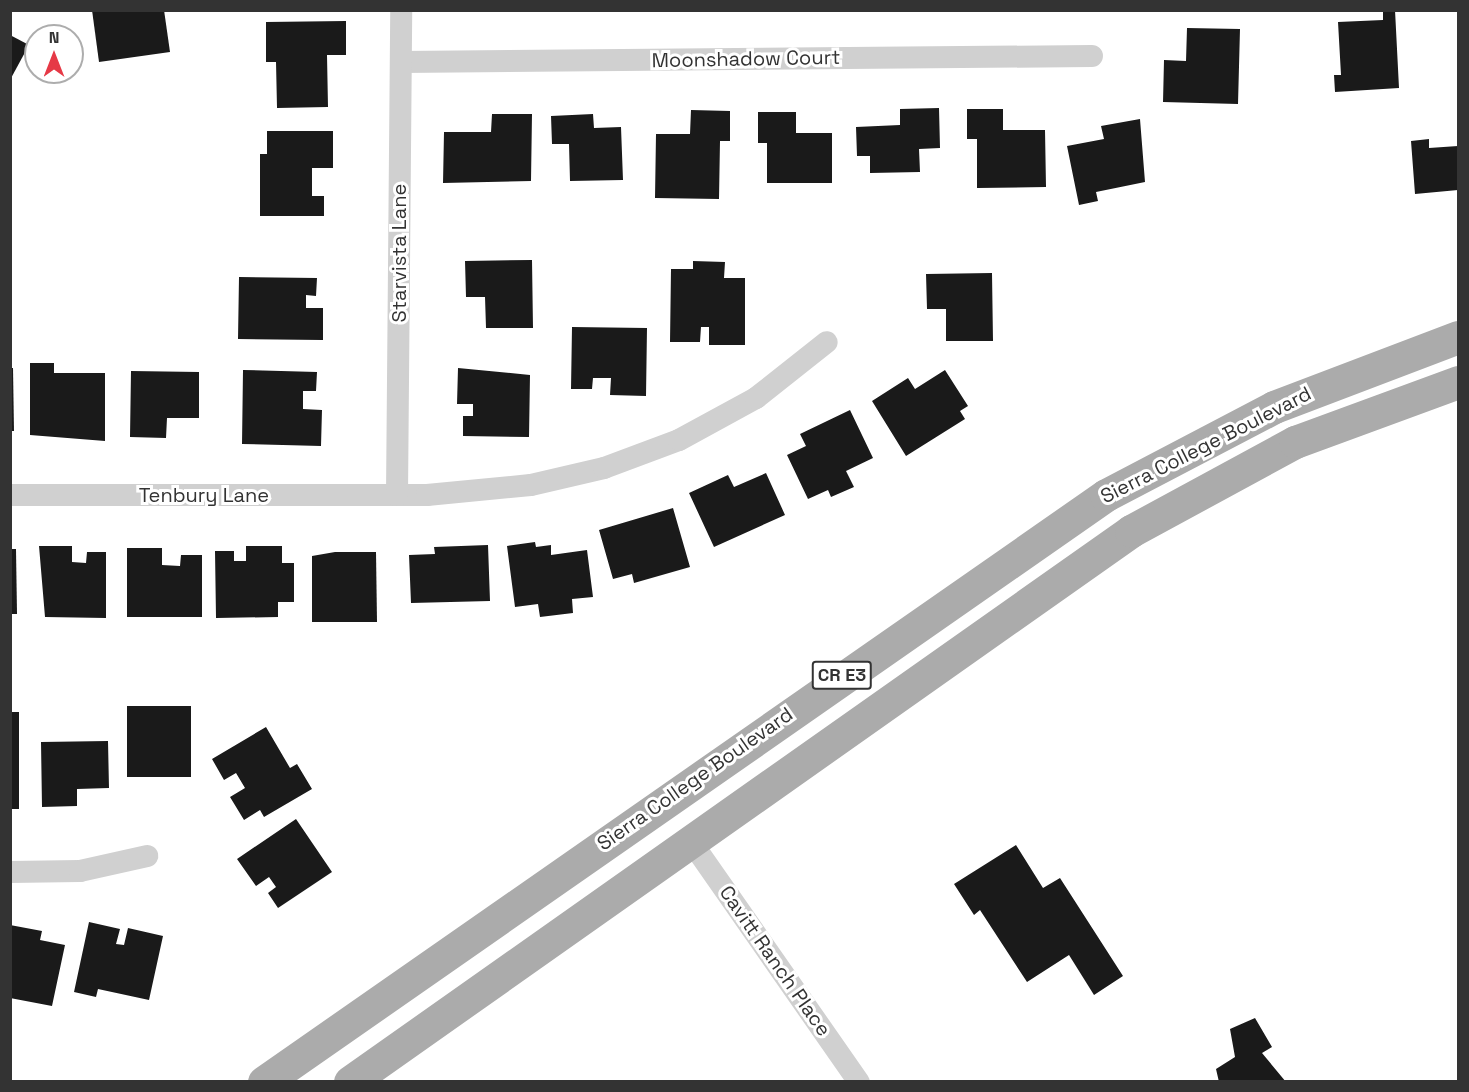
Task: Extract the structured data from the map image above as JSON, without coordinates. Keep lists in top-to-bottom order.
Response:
{
  "streets": {
    "main road": ["Sierra College Boulevard", "CR E3"],
    "street": [
      "Moonshadow Court",
      "Starvista Lane",
      "Tenbury Lane",
      "Cavitt Ranch Place"
    ]
  },
  "crossings": [
    ["Moonshadow Court", "Starvista Lane"],
    ["Starvista Lane", "Tenbury Lane"],
    ["Sierra College Boulevard", "Cavitt Ranch Place"]
  ],
  "north": "top"
}
